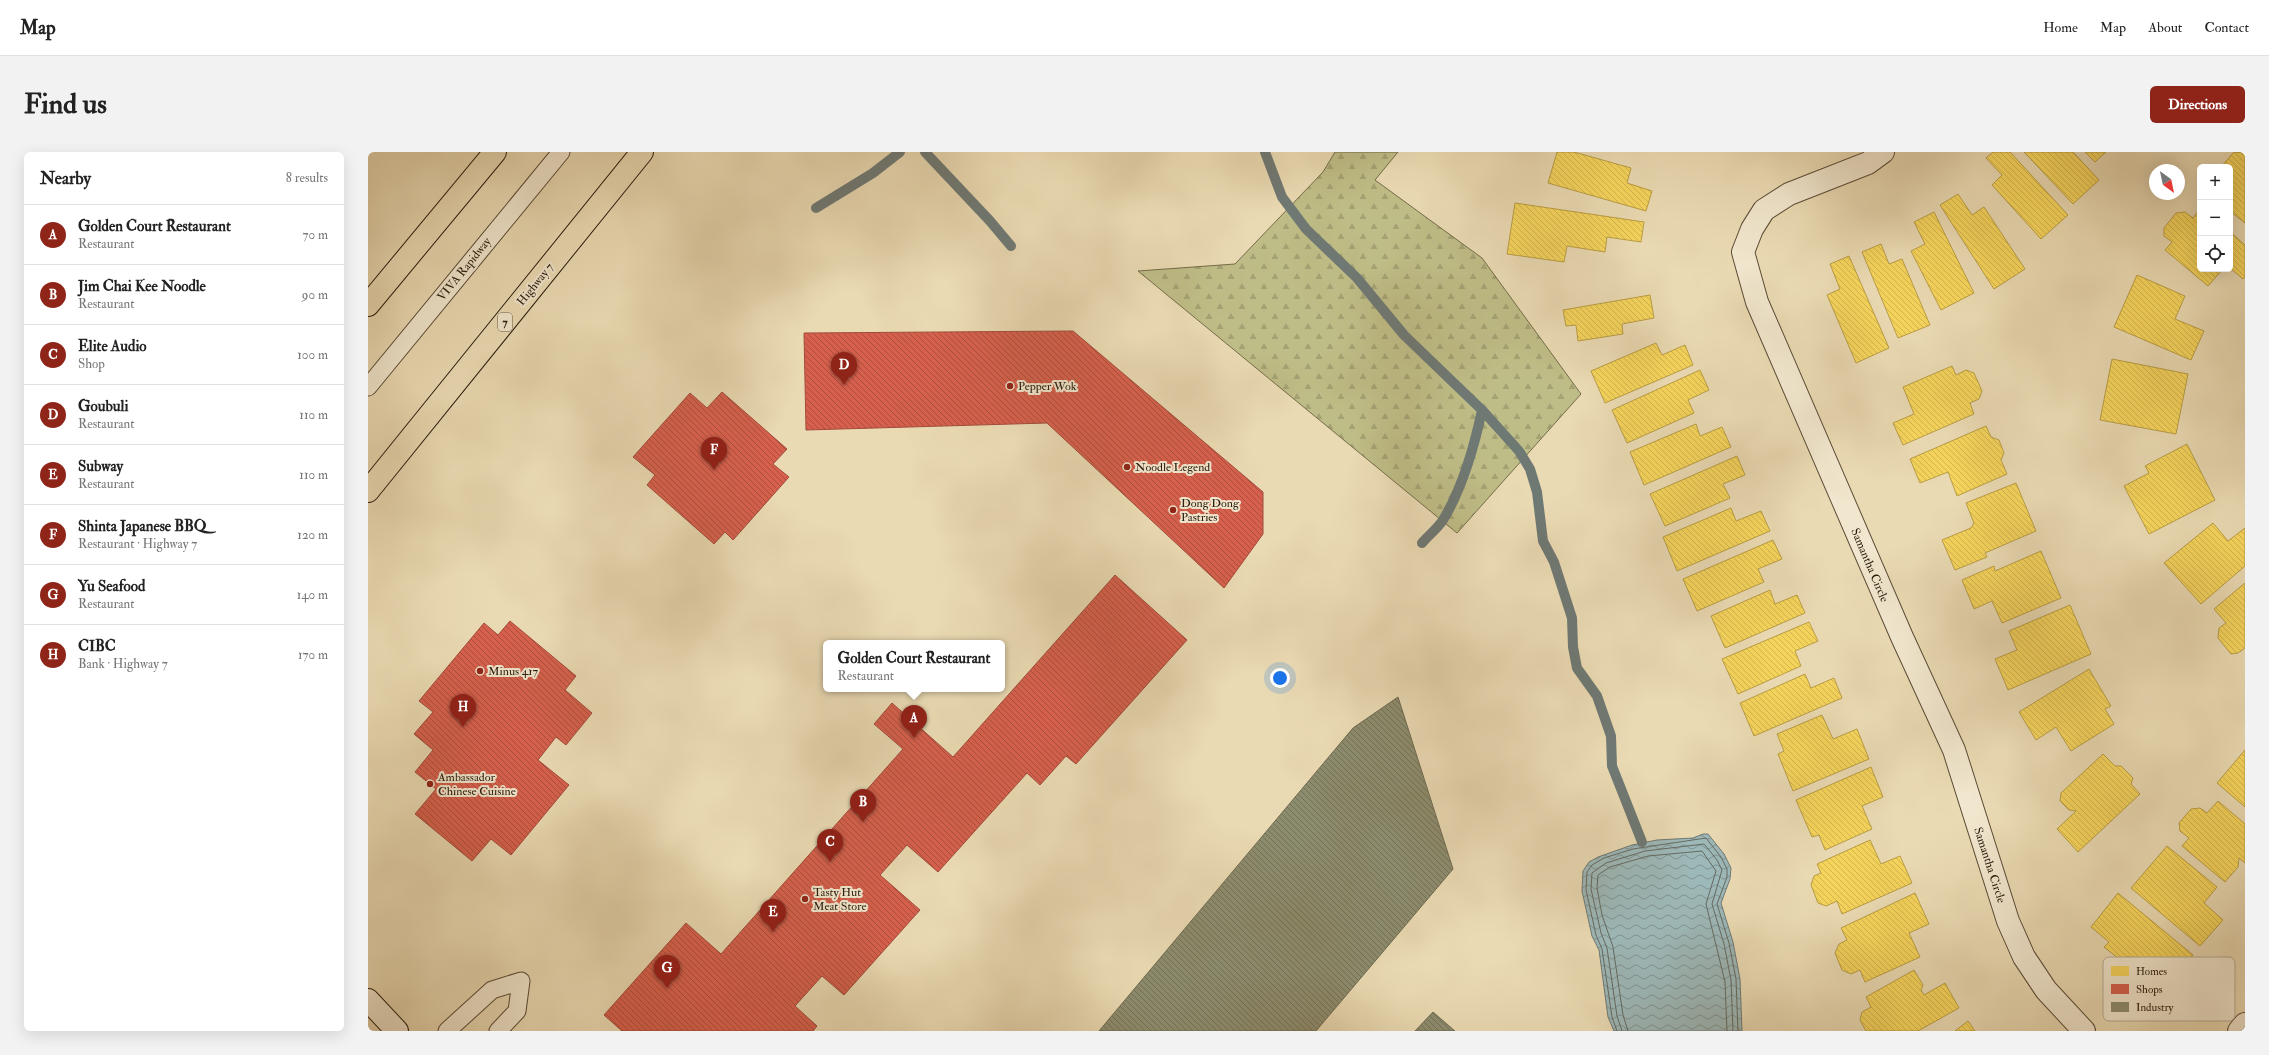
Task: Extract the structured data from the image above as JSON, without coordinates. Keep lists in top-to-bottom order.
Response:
{
  "streets": {
    "main road": ["Highway 7", "7"],
    "street": ["Samantha Circle"],
    "lane": ["VIVA Rapidway"]
  },
  "places": [
    "Pepper Wok",
    "Noodle Legend",
    "Dong Dong Pastries",
    "Minus 417",
    "Ambassador Chinese Cuisine",
    "Tasty Hut Meat Store"
  ],
  "legend": ["Homes", "Shops", "Industry"],
  "north": "bottom right",
  "page": {
    "header": "Map",
    "nav": [
      "Home",
      "Map",
      "About",
      "Contact"
    ],
    "buttons": "Directions",
    "title": "Find us",
    "heading": ["Nearby", "8 results"],
    "map_buttons": ["+", "−"],
    "list": [
      {
        "mark": "A",
        "name": "Golden Court Restaurant",
        "note": "Restaurant",
        "value": "70 m"
      },
      {
        "mark": "B",
        "name": "Jim Chai Kee Noodle",
        "note": "Restaurant",
        "value": "90 m"
      },
      {
        "mark": "C",
        "name": "Elite Audio",
        "note": "Shop",
        "value": "100 m"
      },
      {
        "mark": "D",
        "name": "Goubuli",
        "note": "Restaurant",
        "value": "110 m"
      },
      {
        "mark": "E",
        "name": "Subway",
        "note": "Restaurant",
        "value": "110 m"
      },
      {
        "mark": "F",
        "name": "Shinta Japanese BBQ",
        "note": "Restaurant · Highway 7",
        "value": "120 m"
      },
      {
        "mark": "G",
        "name": "Yu Seafood",
        "note": "Restaurant",
        "value": "140 m"
      },
      {
        "mark": "H",
        "name": "CIBC",
        "note": "Bank · Highway 7",
        "value": "170 m"
      }
    ],
    "pins": [
      "D",
      "F",
      "H",
      "A",
      "B",
      "C",
      "E",
      "G"
    ],
    "popup": ["Golden Court Restaurant", "Restaurant"]
  }
}
